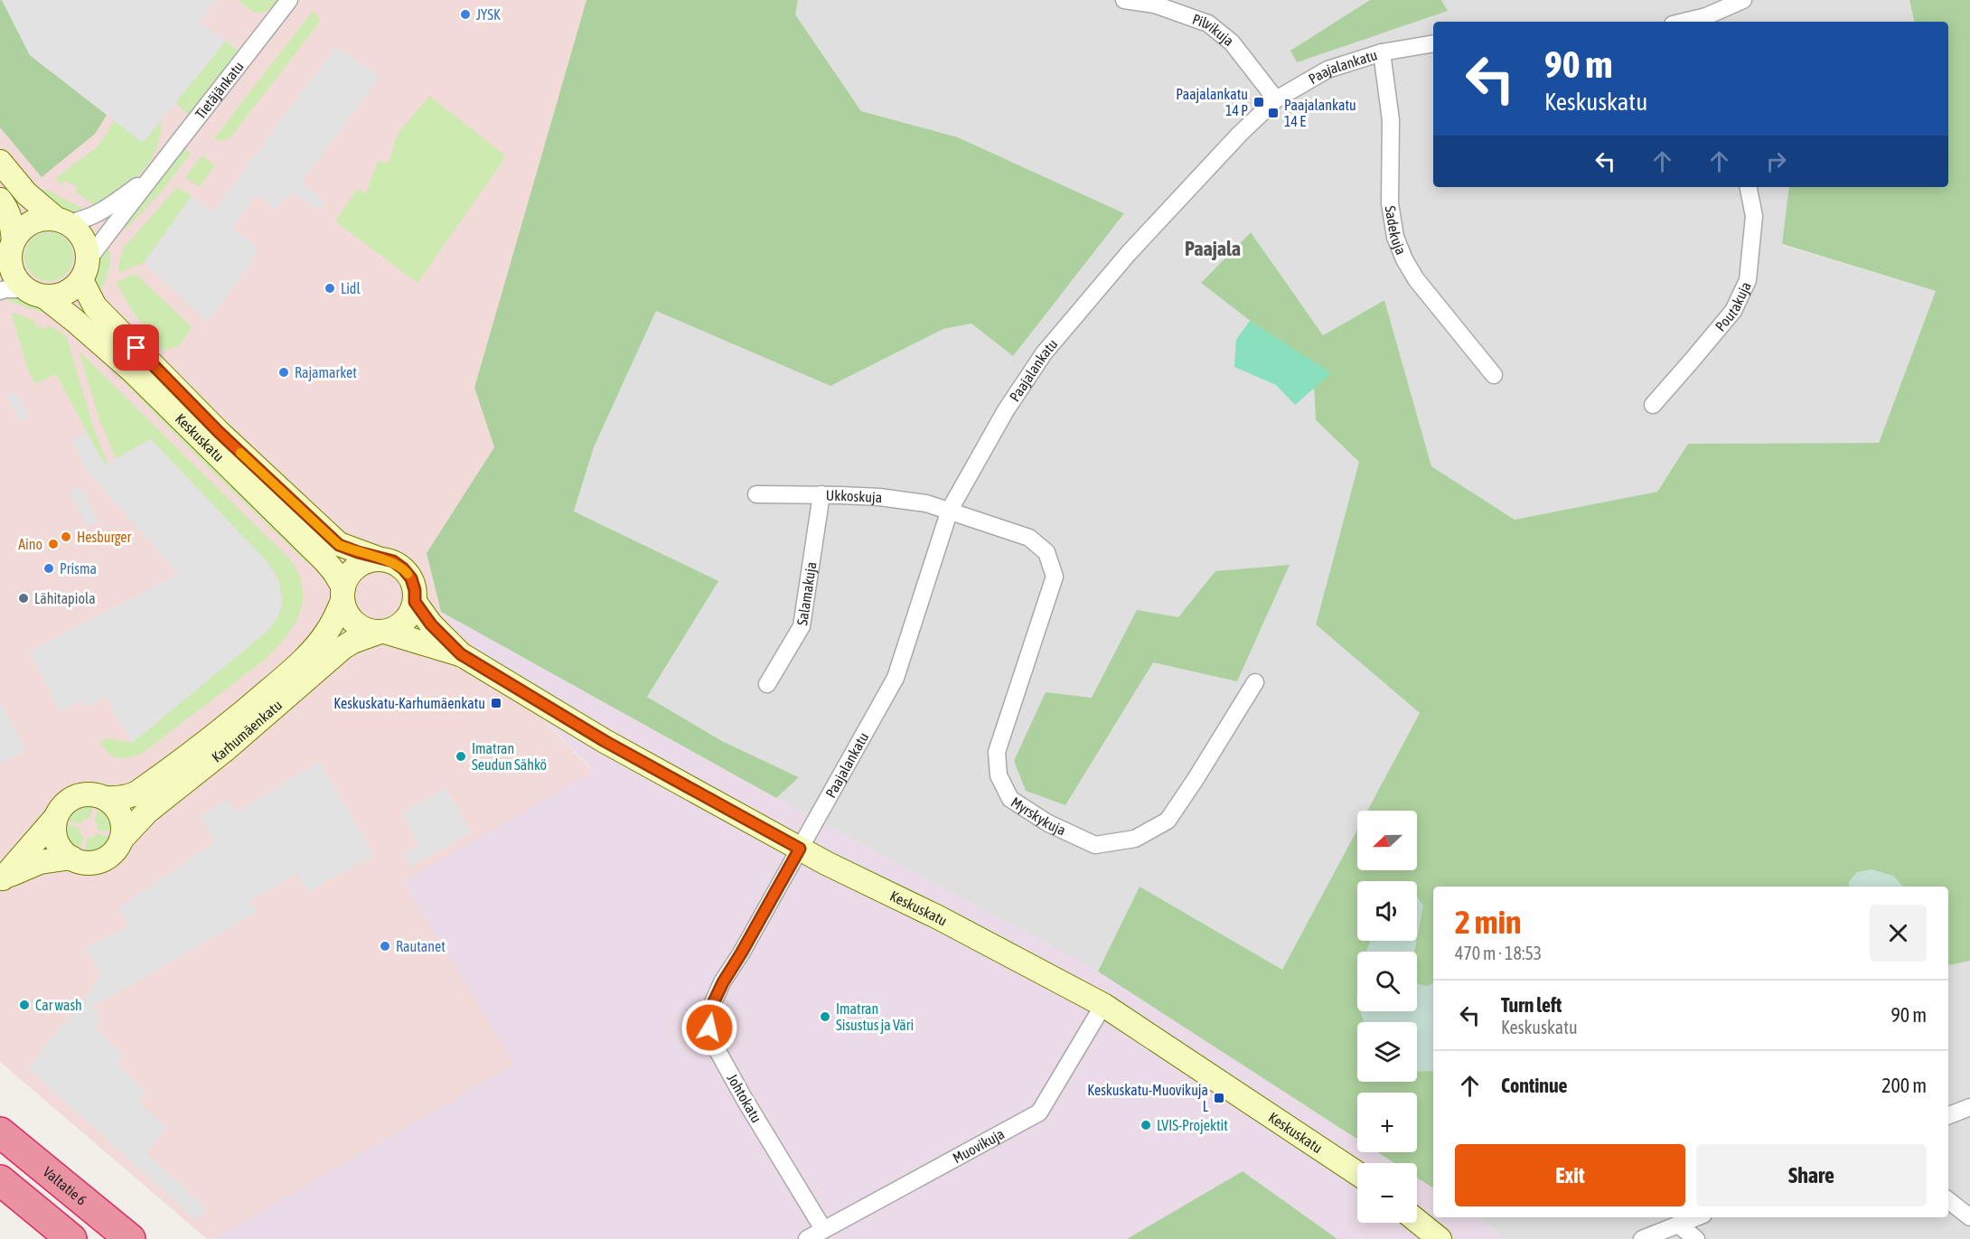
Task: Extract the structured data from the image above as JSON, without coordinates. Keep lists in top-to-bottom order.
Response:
{
  "streets": {
    "highway": ["Valtatie 6"],
    "main road": ["Keskuskatu", "Karhumäenkatu"],
    "street": [
      "Pilvikuja",
      "Paajalankatu",
      "Tietäjänkatu",
      "Sadekuja",
      "Poutakuja",
      "Ukkoskuja",
      "Salamakuja",
      "Myrskykuja",
      "Johtokatu",
      "Muovikuja"
    ]
  },
  "crossings": [
    ["Pilvikuja", "Paajalankatu"],
    ["Paajalankatu", "Sadekuja"],
    ["Paajalankatu", "Keskuskatu"],
    ["Paajalankatu", "Ukkoskuja"],
    ["Paajalankatu", "Myrskykuja"],
    ["Paajalankatu", "Johtokatu"],
    ["Tietäjänkatu", "Keskuskatu"],
    ["Keskuskatu", "Karhumäenkatu"],
    ["Keskuskatu", "Johtokatu"],
    ["Keskuskatu", "Muovikuja"],
    ["Ukkoskuja", "Salamakuja"],
    ["Ukkoskuja", "Myrskykuja"],
    ["Johtokatu", "Muovikuja"]
  ],
  "districts": ["Paajala"],
  "places": {
    "other": [
      "JYSK",
      "Lidl",
      "Rajamarket",
      "Hesburger",
      "Aino",
      "Prisma",
      "Lähitapiola",
      "Imatran Seudun Sähkö",
      "Rautanet",
      "Car wash",
      "Imatran Sisustus ja Väri",
      "LVIS-Projektit"
    ],
    "transit": [
      "Paajalankatu 14 P",
      "Paajalankatu 14 E",
      "Keskuskatu-Karhumäenkatu",
      "Keskuskatu-Muovikuja L"
    ]
  },
  "north": "left",
  "page": {
    "turn": ["90 m", "Keskuskatu"],
    "map_buttons": ["+", "−"],
    "heading": ["2 min", "470 m · 18:53"],
    "list": [
      {
        "name": "Turn left",
        "note": "Keskuskatu",
        "value": "90 m"
      },
      {
        "name": "Continue",
        "value": "200 m"
      }
    ],
    "buttons": ["Exit", "Share"]
  }
}
